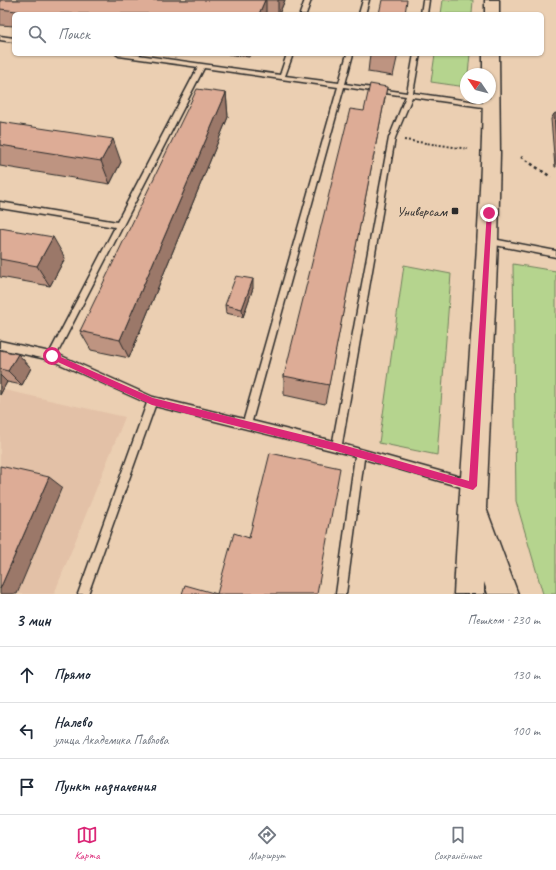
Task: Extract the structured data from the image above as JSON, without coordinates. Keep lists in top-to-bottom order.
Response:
{
  "places": {
    "transit": ["Универсам"]
  },
  "north": "top left",
  "page": {
    "search": "Поиск",
    "heading": ["3 мин", "Пешком · 230 m"],
    "list": [
      ["Прямо", "130 m"],
      ["Налево", "улица Академика Павлова", "100 m"],
      "Пункт назначения"
    ],
    "nav": ["Карта", "Маршрут", "Сохранённые"]
  }
}
